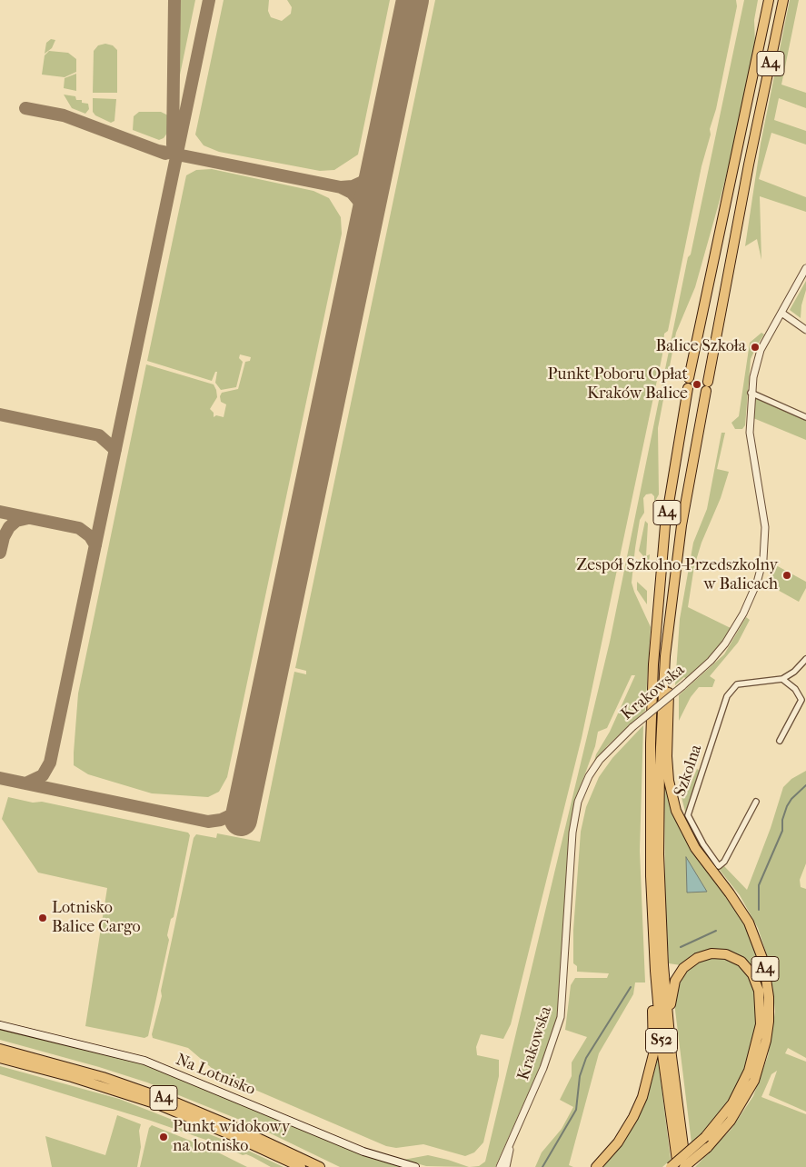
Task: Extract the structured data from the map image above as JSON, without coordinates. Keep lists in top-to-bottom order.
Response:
{
  "streets": {
    "highway": ["A4", "S52"],
    "main road": ["Na Lotnisko"],
    "street": ["Krakowska", "Szkolna"]
  },
  "crossings": [
    ["A4", "S52"]
  ],
  "places": [
    "Balice Szkoła",
    "Punkt Poboru Opłat Kraków Balice",
    "Zespół Szkolno-Przedszkolny w Balicach",
    "Lotnisko Balice Cargo",
    "Punkt widokowy na lotnisko"
  ]
}
